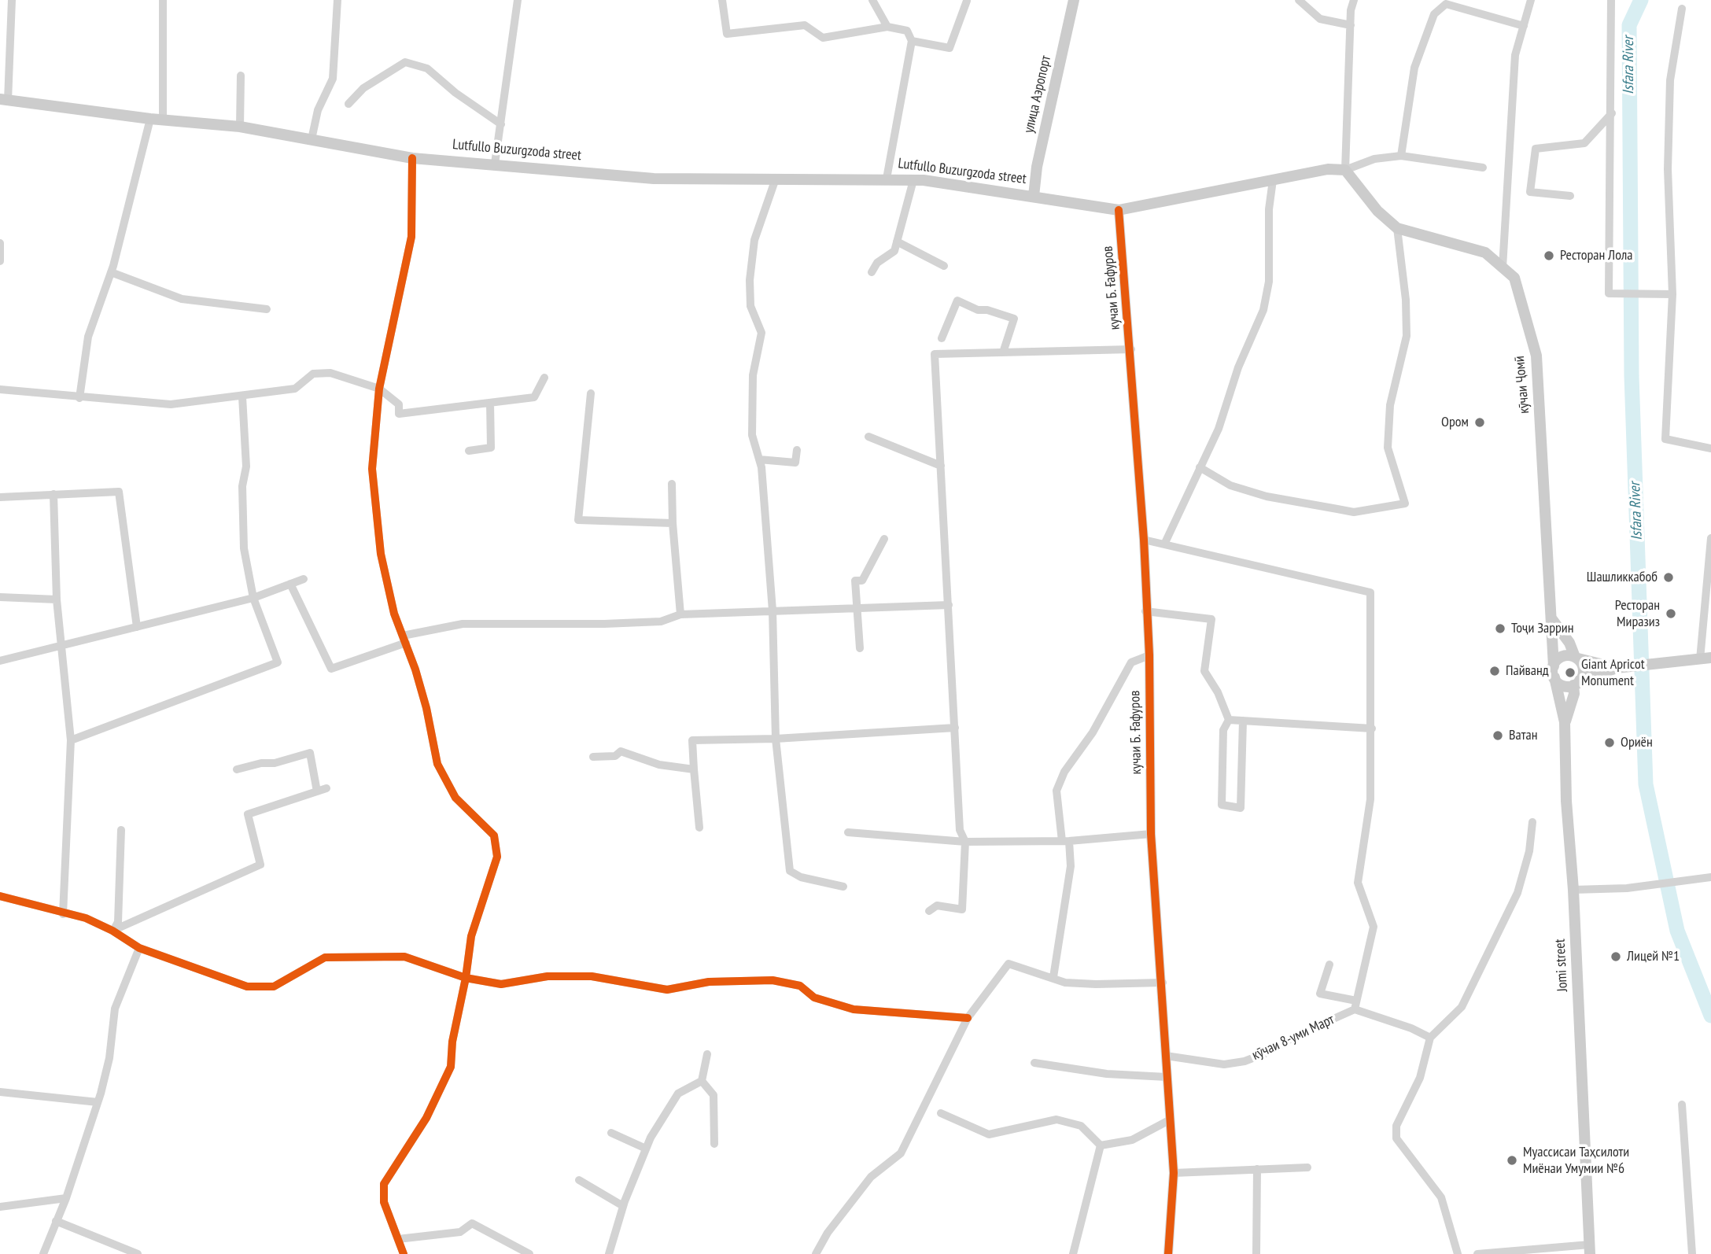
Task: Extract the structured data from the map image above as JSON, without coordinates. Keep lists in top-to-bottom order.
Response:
{
  "streets": {
    "main road": [
      "улица Аэропорт",
      "Lutfullo Buzurgzoda street",
      "кӯчаи Ҷомӣ",
      "Jomi street"
    ],
    "street": ["кучаи Б. Ғафуров", "кӯчаи 8-уми Март"]
  },
  "crossings": [
    ["улица Аэропорт", "Lutfullo Buzurgzoda street"],
    ["Lutfullo Buzurgzoda street", "кучаи Б. Ғафуров"],
    ["кучаи Б. Ғафуров", "кӯчаи 8-уми Март"],
    ["кӯчаи Ҷомӣ", "Jomi street"]
  ],
  "water": ["Isfara River"],
  "places": [
    "Ресторан Лола",
    "Ором",
    "Шашликкабоб",
    "Ресторан Миразиз",
    "Тоҷи Заррин",
    "Пайванд",
    "Giant Apricot Monument",
    "Ватан",
    "Ориён",
    "Лицей №1",
    "Муассисаи Таҳсилоти Миёнаи Умумии №6"
  ]
}
